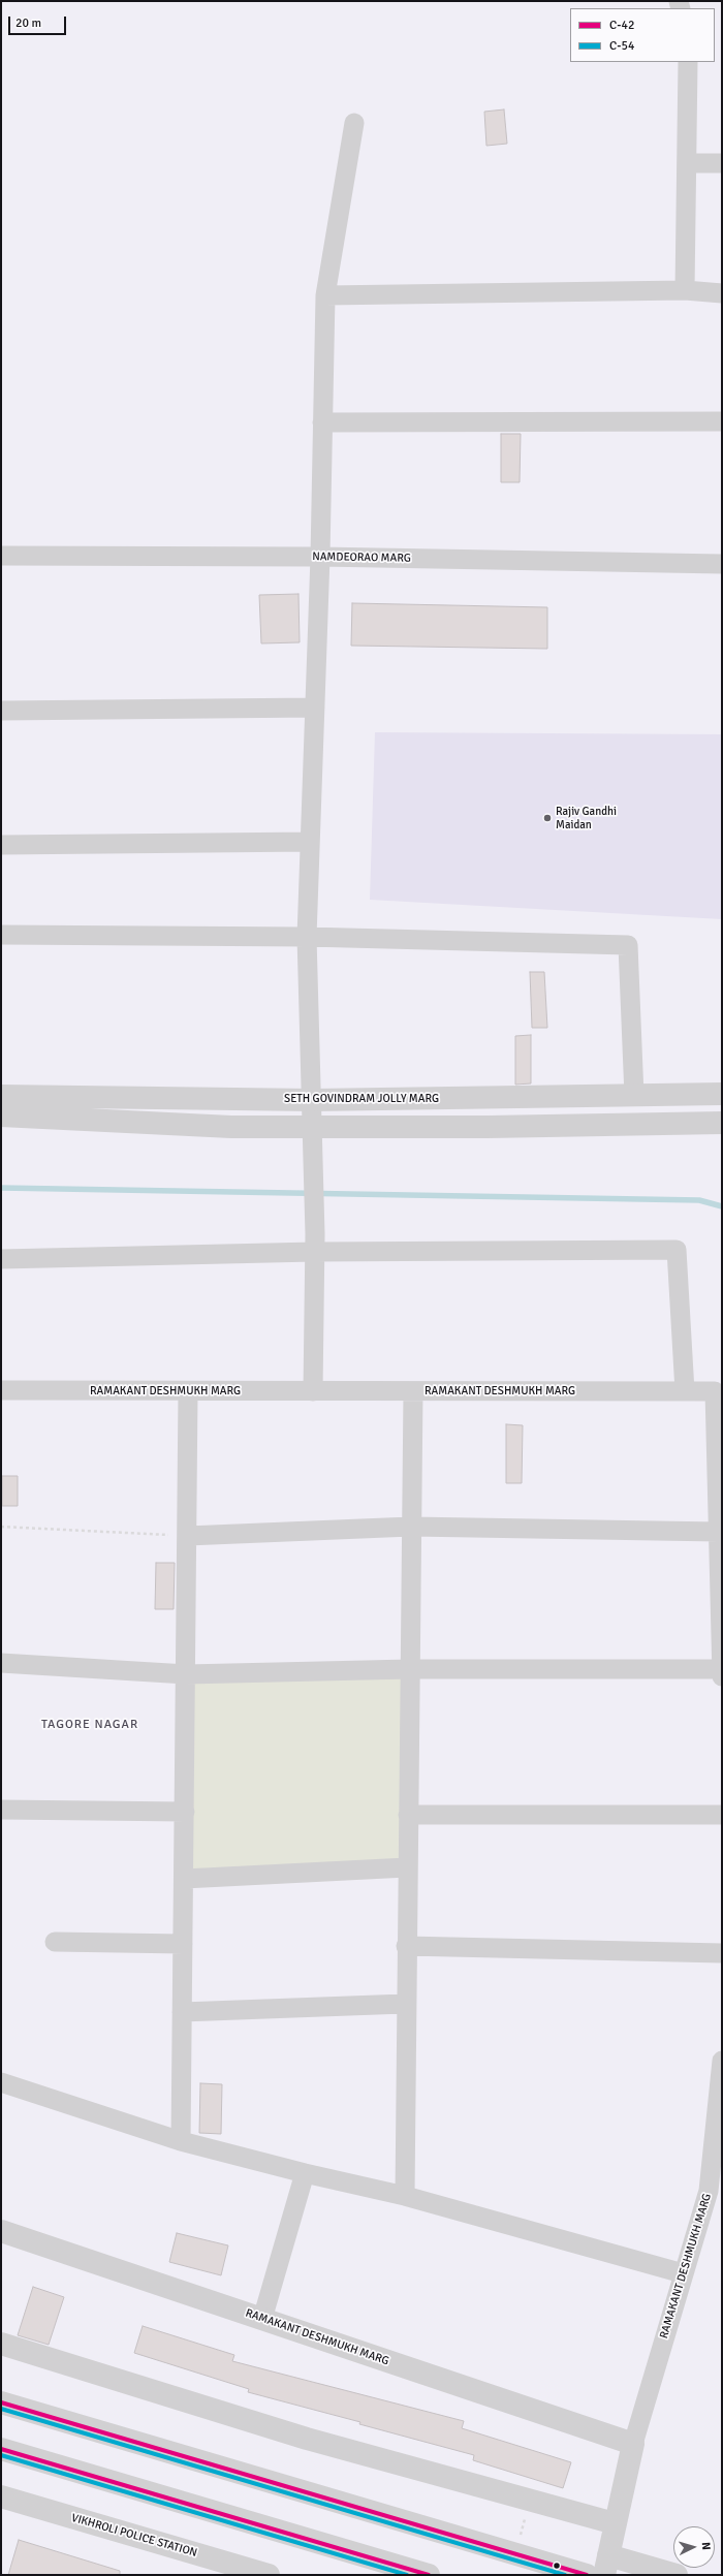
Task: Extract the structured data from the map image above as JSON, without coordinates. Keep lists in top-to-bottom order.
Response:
{
  "streets": {
    "main road": ["SETH GOVINDRAM JOLLY MARG", "RAMAKANT DESHMUKH MARG", "VIKHROLI POLICE STATION"],
    "street": ["NAMDEORAO MARG"]
  },
  "districts": ["TAGORE NAGAR"],
  "places": ["Rajiv Gandhi Maidan"],
  "lines": ["transit line C-42", "transit line C-54"],
  "legend": ["C-42", "C-54"],
  "scale_bar": "20 m",
  "north": "right"
}
